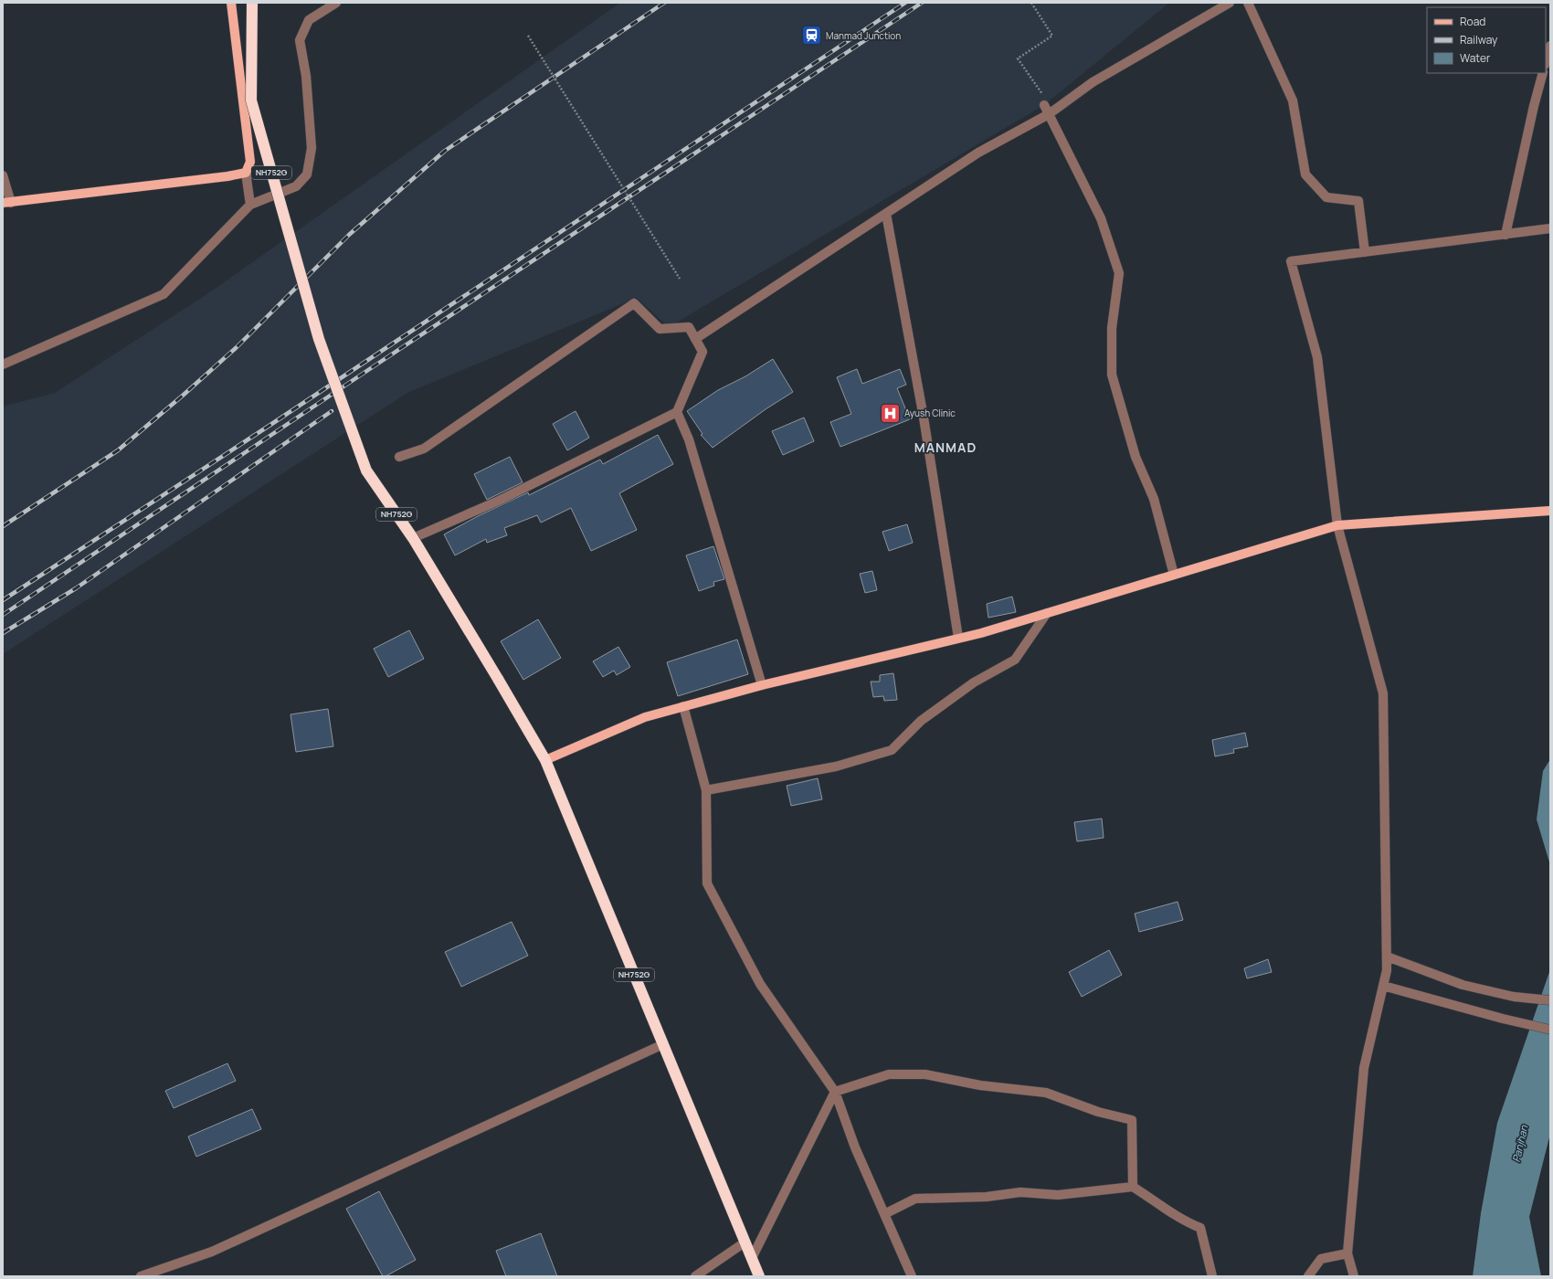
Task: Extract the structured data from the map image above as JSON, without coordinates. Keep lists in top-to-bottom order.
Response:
{
  "streets": {
    "highway": ["NH752G"]
  },
  "districts": ["MANMAD"],
  "water": ["Panjhan"],
  "places": {
    "station": ["Manmad Junction"],
    "hospital": ["Ayush Clinic"]
  },
  "legend": ["Road", "Railway", "Water"]
}
